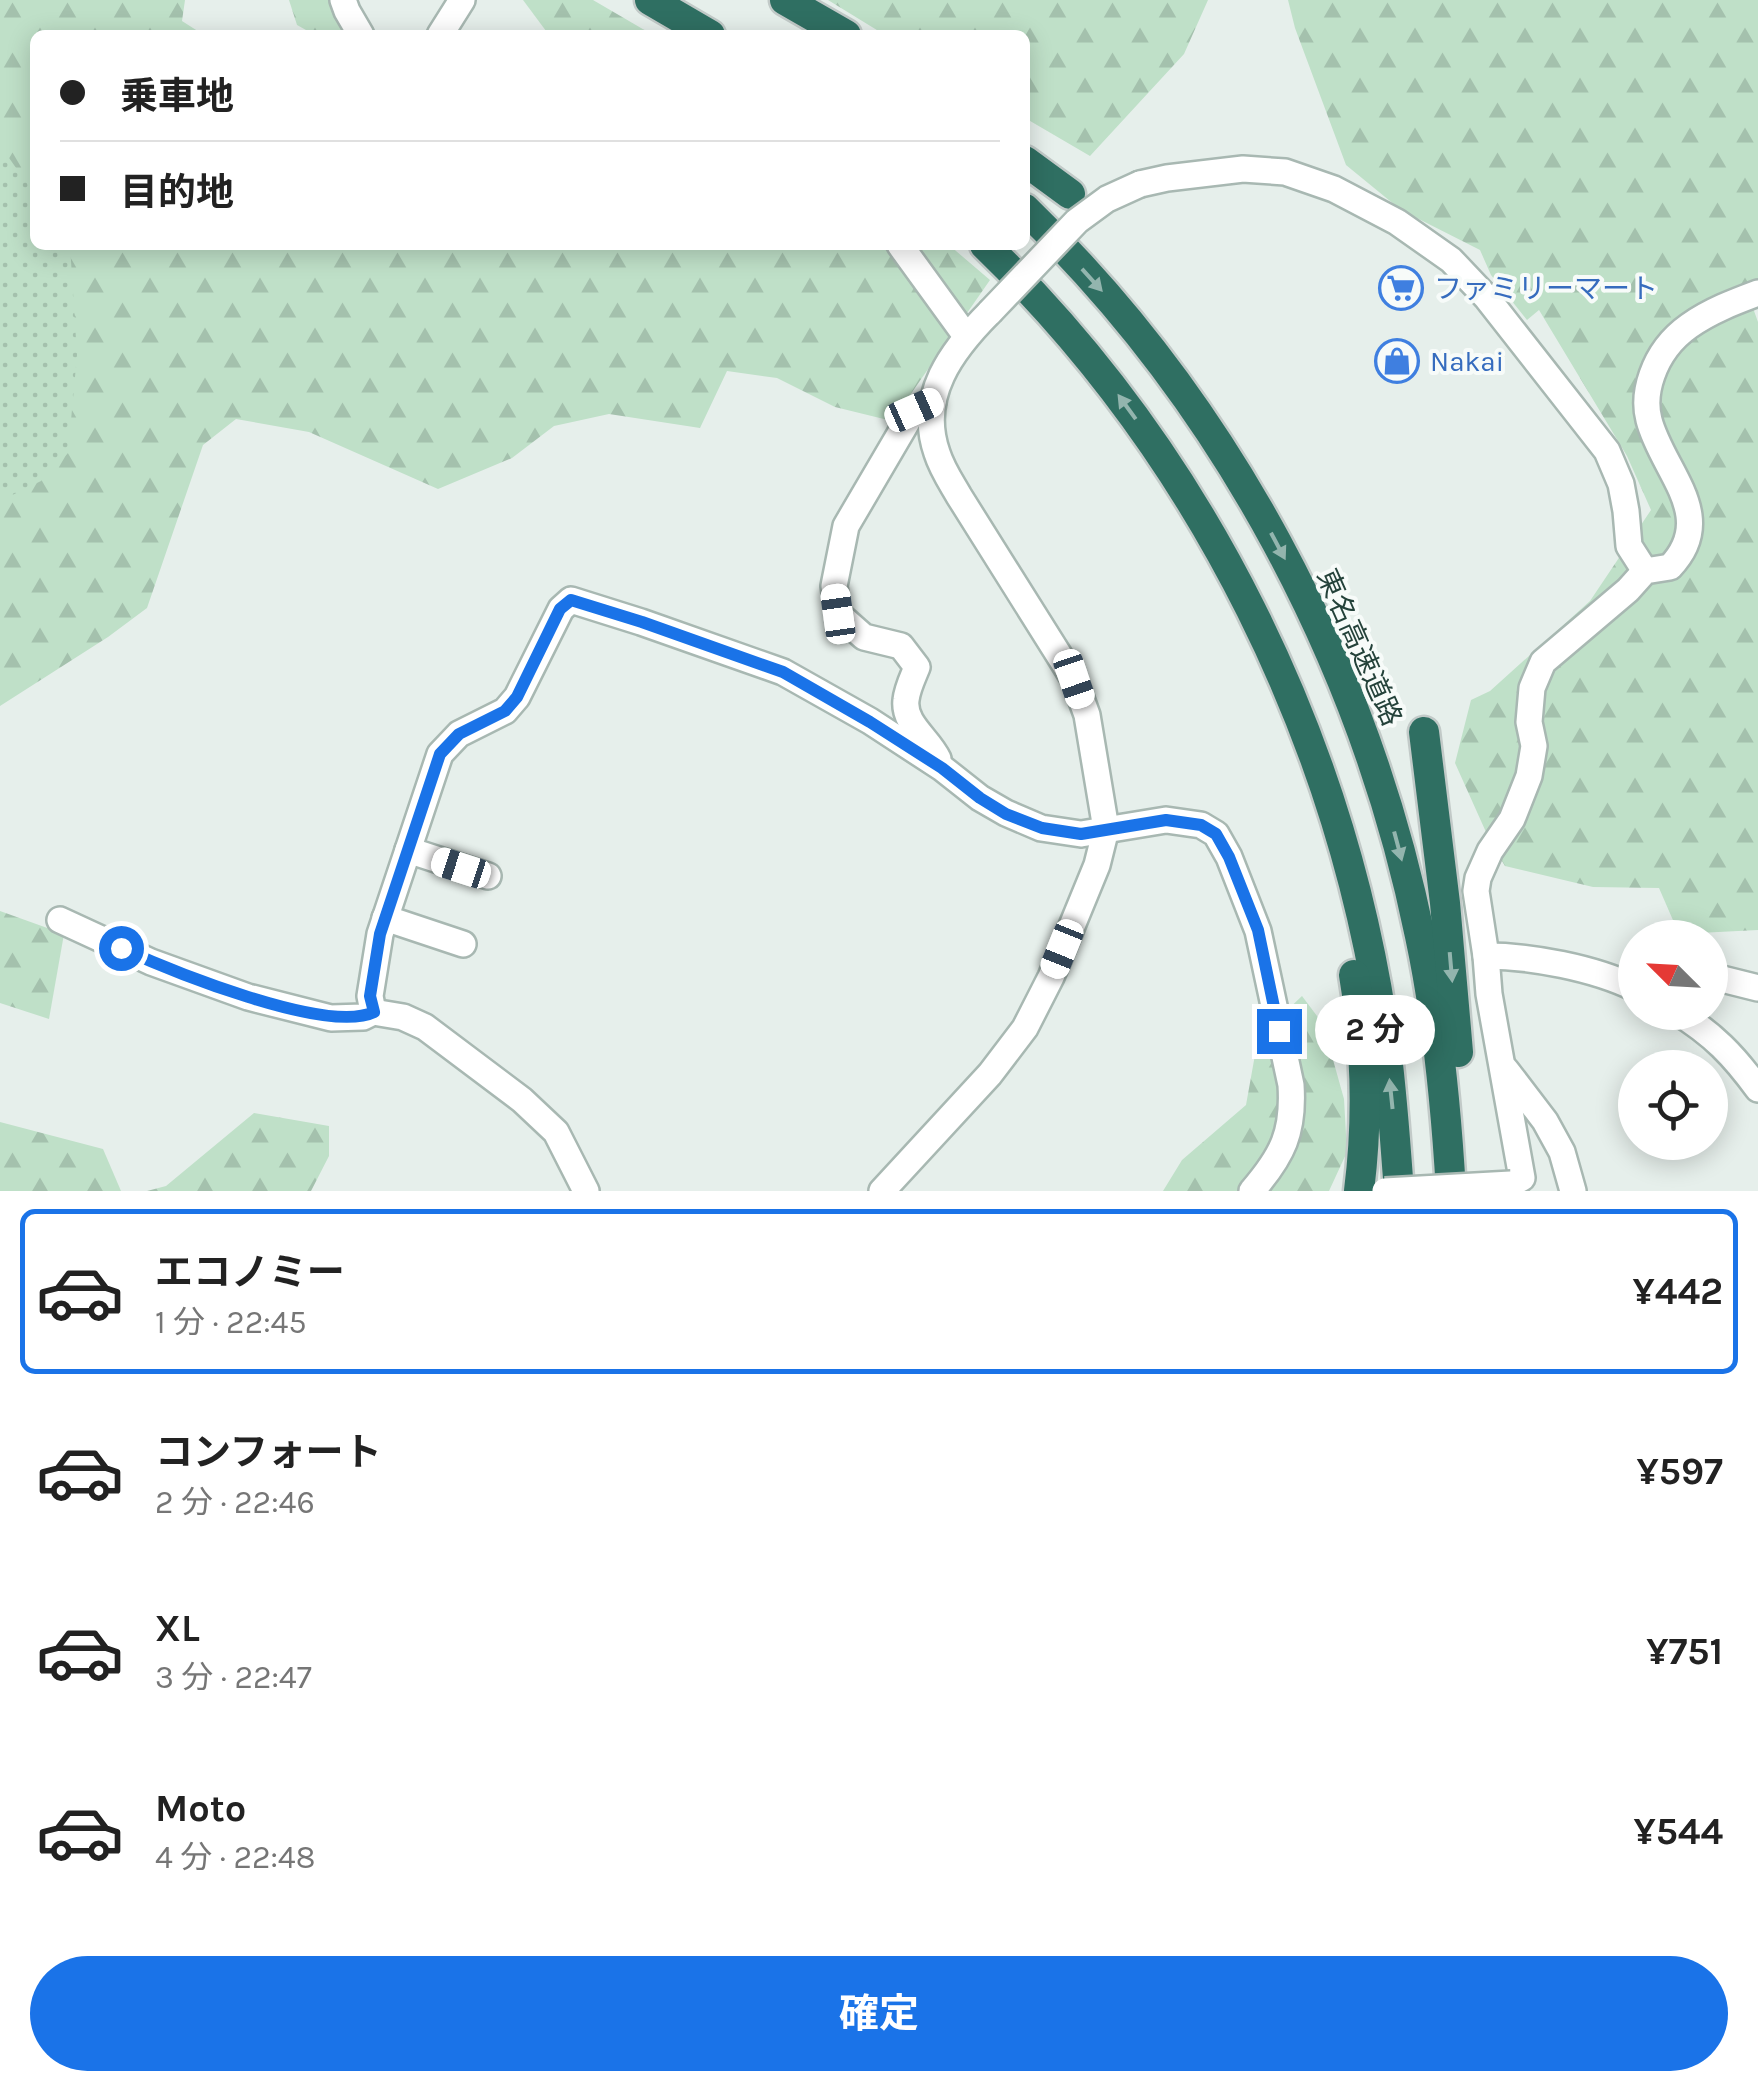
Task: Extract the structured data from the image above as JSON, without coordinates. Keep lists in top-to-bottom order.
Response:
{
  "streets": {
    "highway": ["東名高速道路"]
  },
  "places": {
    "supermarket": ["ファミリーマート"],
    "shop": ["Nakai"]
  },
  "north": "top left",
  "page": {
    "banner": ["乗車地", "目的地"],
    "bubble": "2 分",
    "list": [
      {
        "name": "エコノミー",
        "note": "1 分 · 22:45",
        "value": "¥442"
      },
      {
        "name": "コンフォート",
        "note": "2 分 · 22:46",
        "value": "¥597"
      },
      {
        "name": "XL",
        "note": "3 分 · 22:47",
        "value": "¥751"
      },
      {
        "name": "Moto",
        "note": "4 分 · 22:48",
        "value": "¥544"
      }
    ],
    "buttons": "確定"
  }
}
